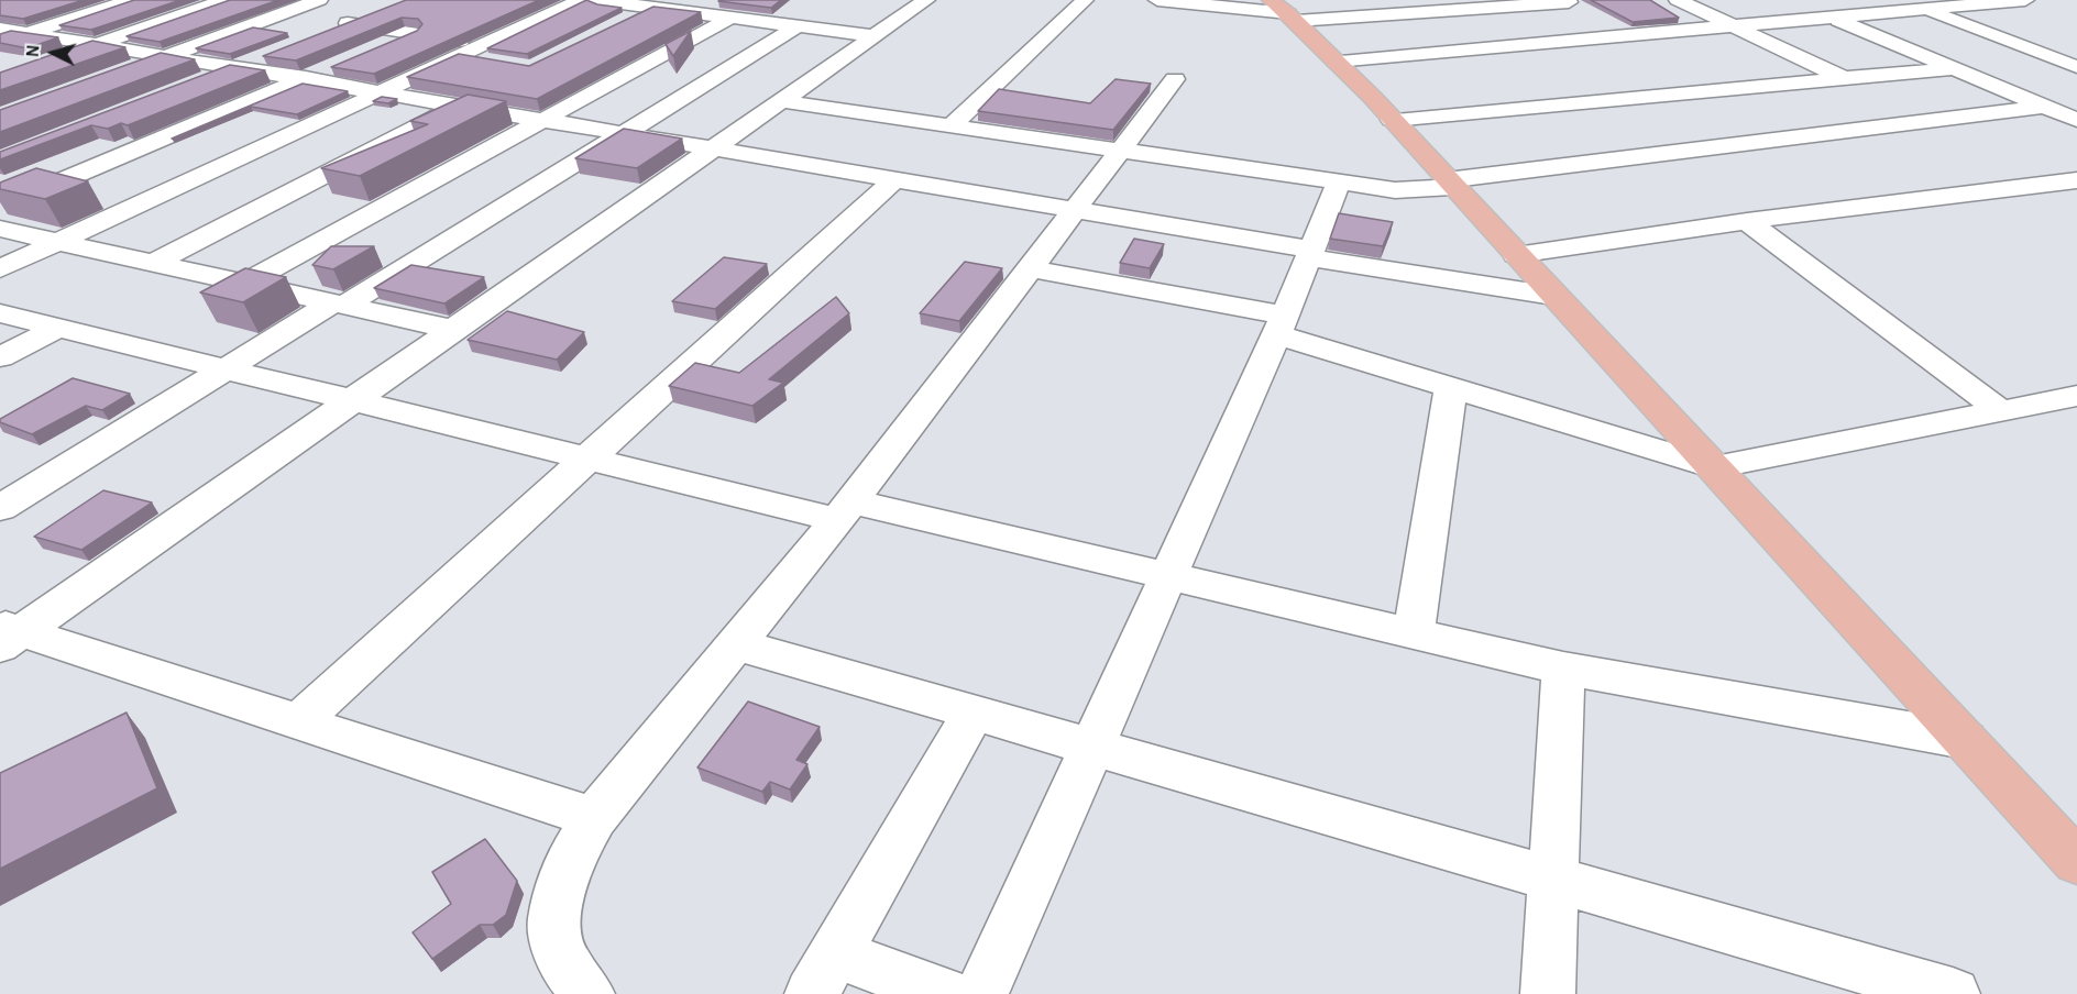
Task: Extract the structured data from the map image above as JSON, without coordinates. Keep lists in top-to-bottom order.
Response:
{
  "north": "left"
}
